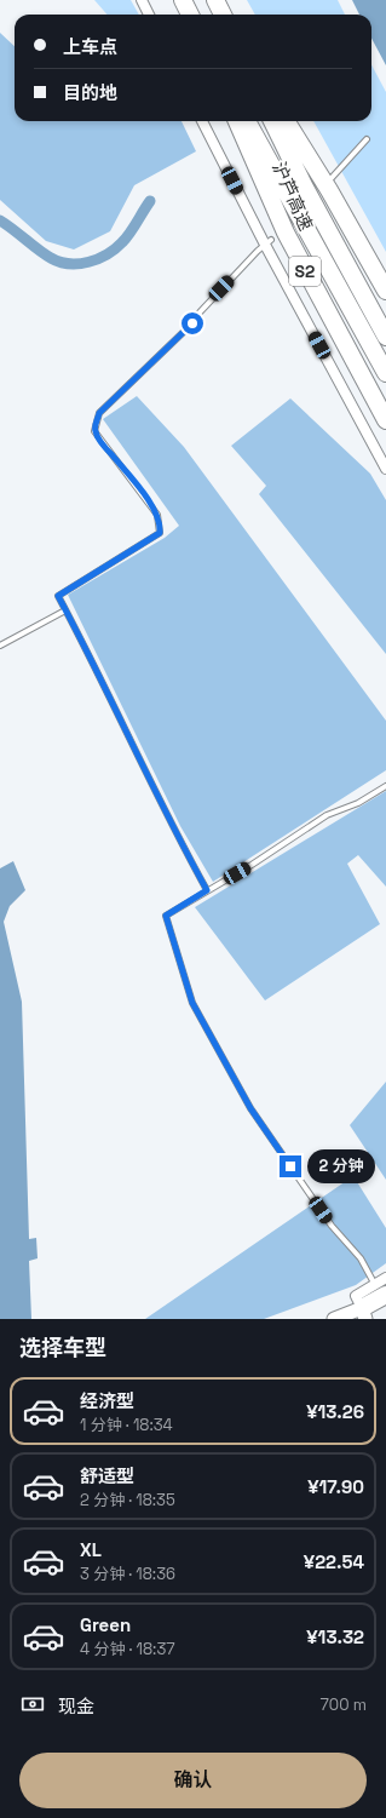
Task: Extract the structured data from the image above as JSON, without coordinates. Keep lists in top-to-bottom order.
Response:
{
  "streets": {
    "highway": ["沪芦高速", "S2"]
  },
  "page": {
    "banner": ["上车点", "目的地"],
    "bubble": "2 分钟",
    "heading": "选择车型",
    "list": [
      {
        "name": "经济型",
        "note": "1 分钟 · 18:34",
        "value": "¥13.26"
      },
      {
        "name": "舒适型",
        "note": "2 分钟 · 18:35",
        "value": "¥17.90"
      },
      {
        "name": "XL",
        "note": "3 分钟 · 18:36",
        "value": "¥22.54"
      },
      {
        "name": "Green",
        "note": "4 分钟 · 18:37",
        "value": "¥13.32"
      }
    ],
    "pay": ["现金", "700 m"],
    "buttons": "确认"
  }
}
